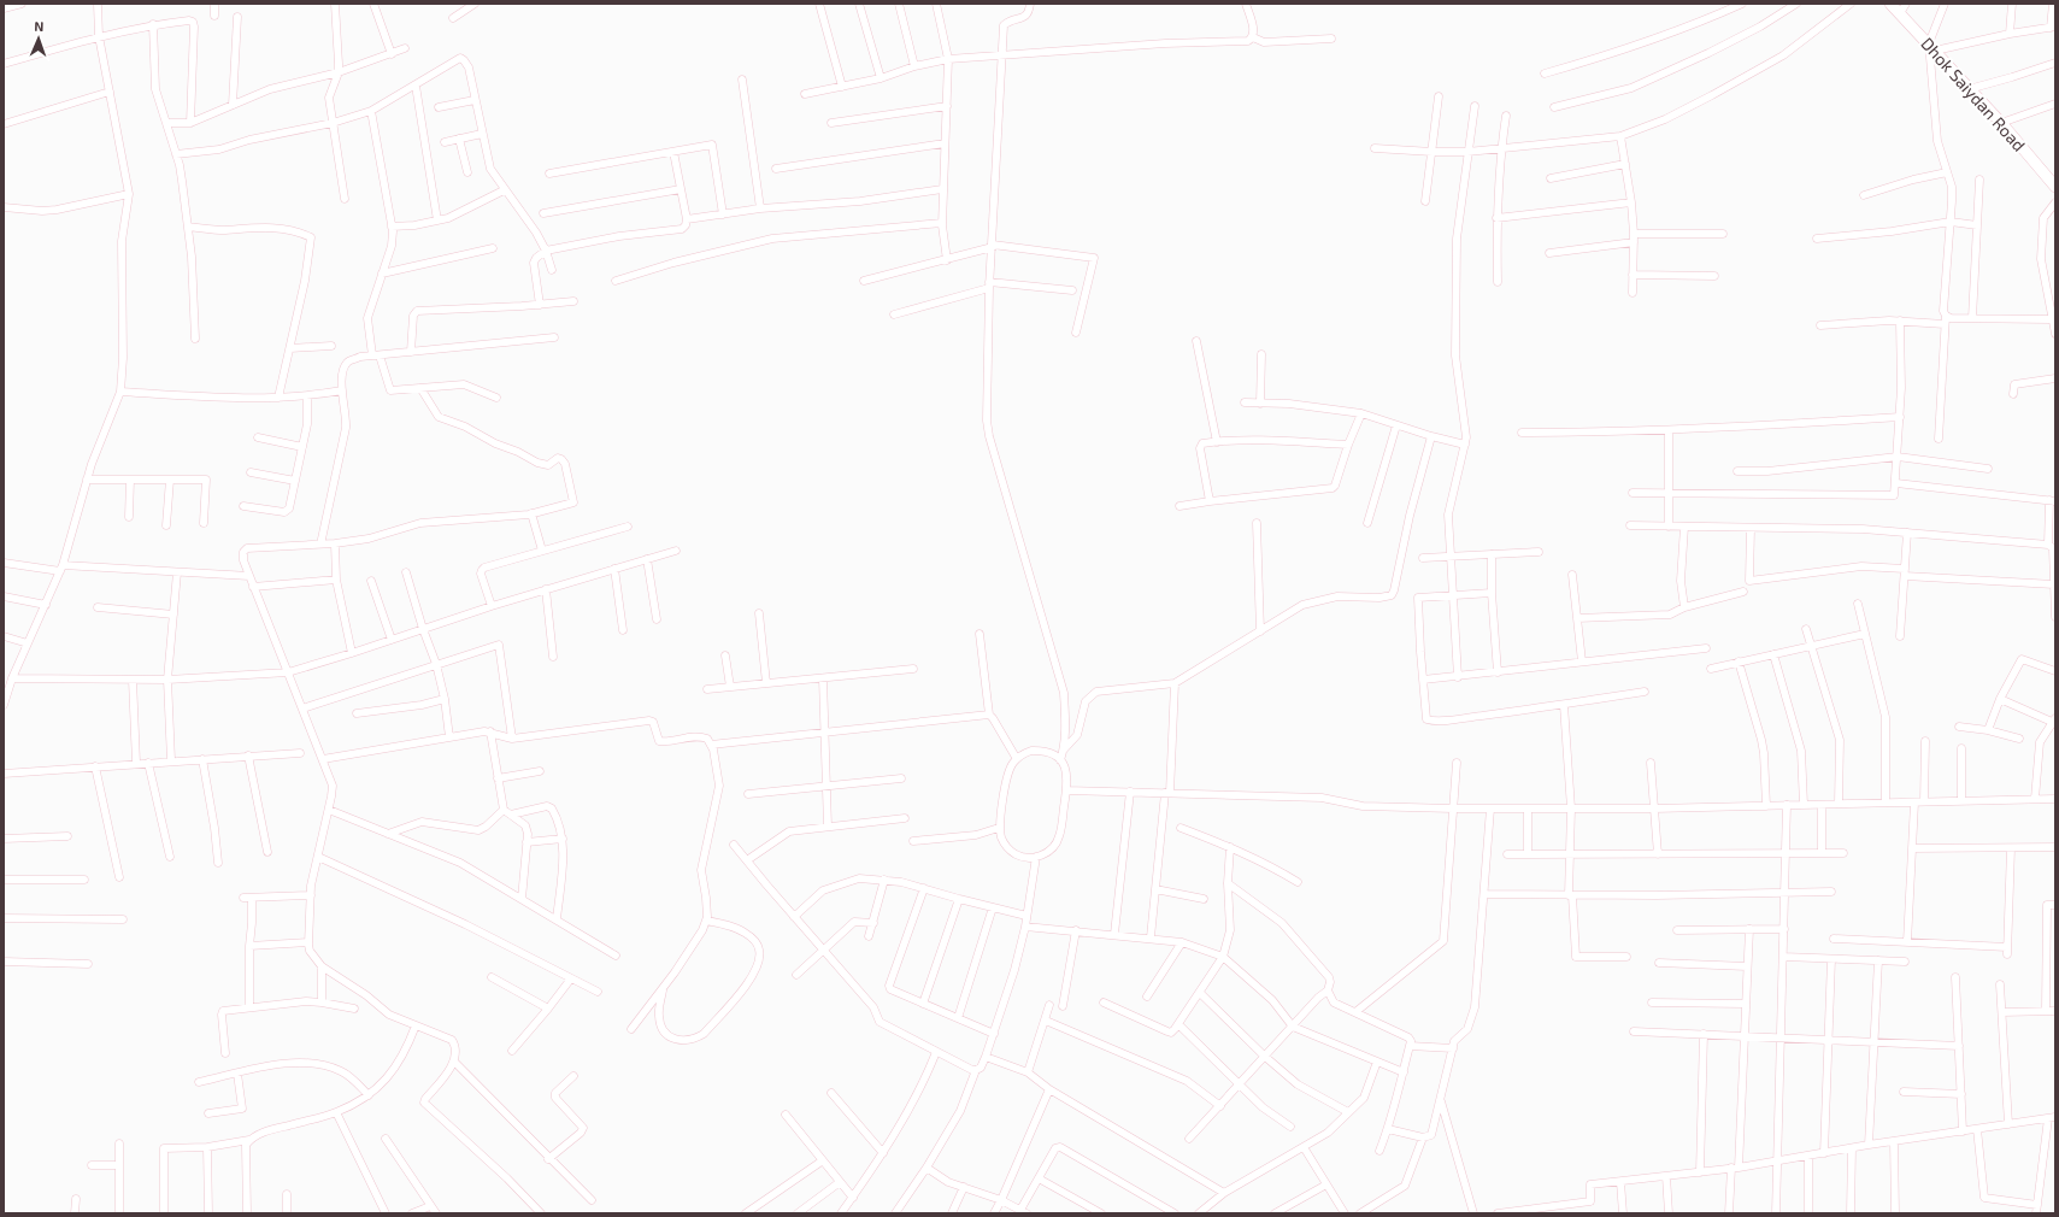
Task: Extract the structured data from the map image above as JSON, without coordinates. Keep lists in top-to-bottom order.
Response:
{
  "streets": {
    "main road": ["Dhok Saiydan Road"]
  },
  "north": "top"
}
